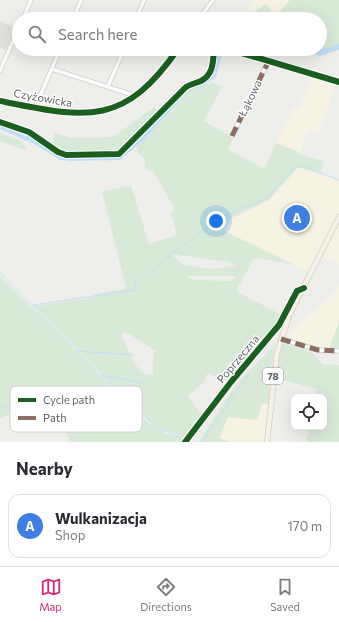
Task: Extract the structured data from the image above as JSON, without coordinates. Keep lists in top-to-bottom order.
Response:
{
  "streets": {
    "main road": ["78"],
    "street": ["Czyżowicka", "Łąkowa", "Poprzeczna"]
  },
  "crossings": [
    ["Poprzeczna", "78"]
  ],
  "legend": ["Cycle path", "Path"],
  "page": {
    "search": "Search here",
    "pins": "A",
    "heading": "Nearby",
    "list": [
      {
        "mark": "A",
        "name": "Wulkanizacja",
        "note": "Shop",
        "value": "170 m"
      }
    ],
    "nav": ["Map", "Directions", "Saved"]
  }
}
